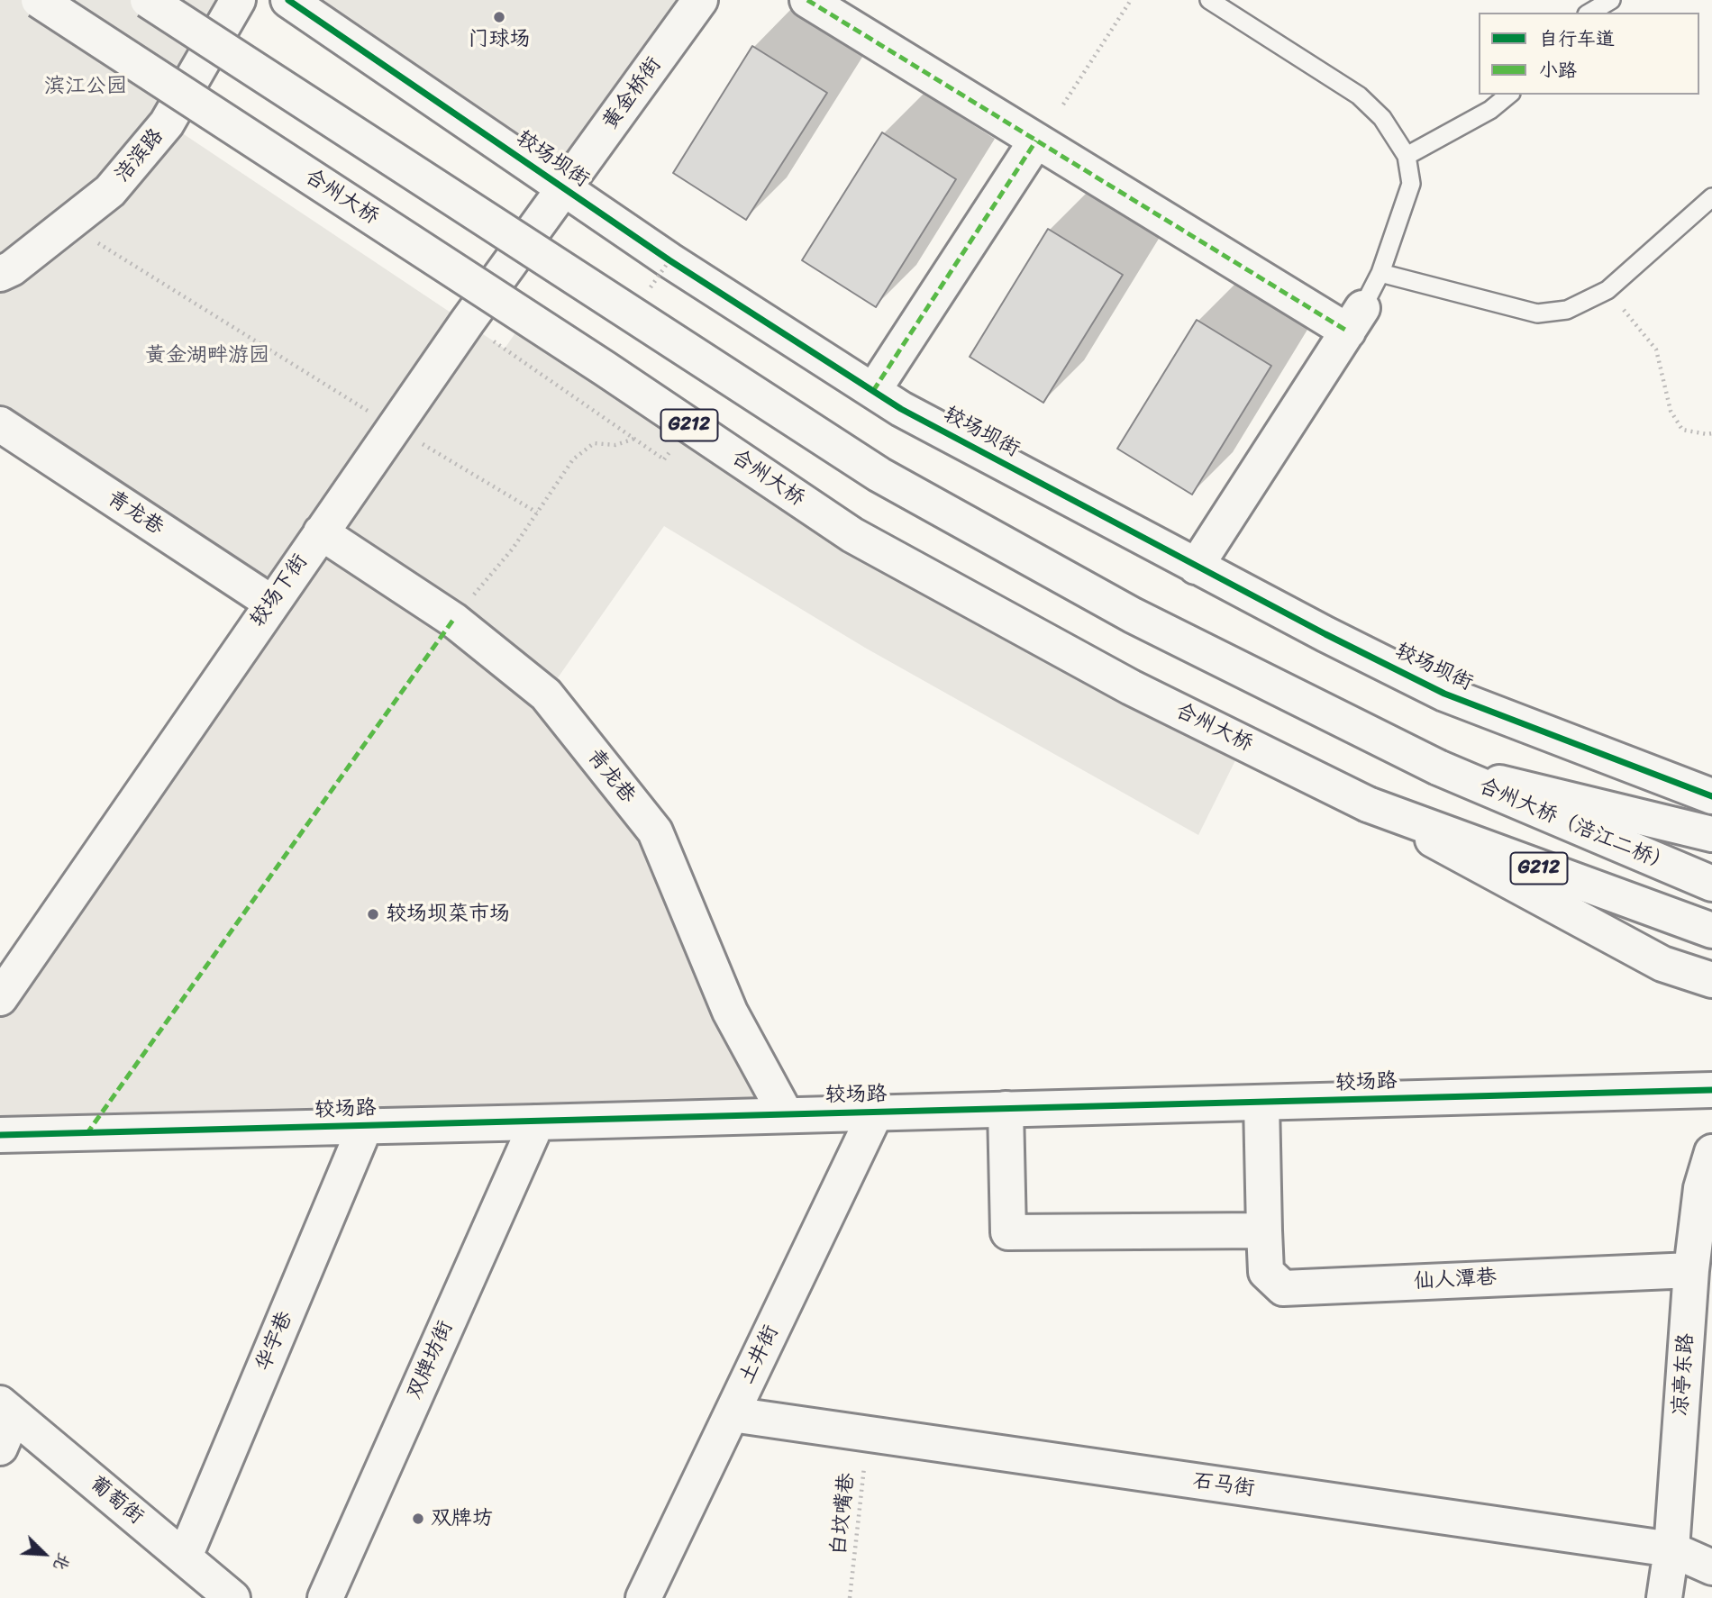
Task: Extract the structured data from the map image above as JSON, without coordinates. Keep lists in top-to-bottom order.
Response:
{
  "streets": {
    "main road": [
      "黄金桥街",
      "涪滨路",
      "较场坝街",
      "合州大桥",
      "G212",
      "青龙巷",
      "较场下街",
      "合州大桥（涪江二桥）",
      "较场路",
      "仙人潭巷",
      "华宇巷",
      "土井街",
      "双牌坊街",
      "凉亭东路",
      "石马街",
      "葡萄街"
    ],
    "path": ["白坟嘴巷"]
  },
  "crossings": [
    ["黄金桥街", "较场坝街"],
    ["黄金桥街", "较场下街"],
    ["较场坝街", "较场下街"],
    ["合州大桥", "G212"],
    ["G212", "合州大桥（涪江二桥）"],
    ["青龙巷", "较场下街"],
    ["青龙巷", "较场路"],
    ["较场路", "仙人潭巷"],
    ["较场路", "华宇巷"],
    ["较场路", "土井街"],
    ["较场路", "双牌坊街"],
    ["仙人潭巷", "凉亭东路"],
    ["华宇巷", "葡萄街"],
    ["土井街", "石马街"],
    ["凉亭东路", "石马街"],
    ["石马街", "白坟嘴巷"]
  ],
  "parks": ["滨江公园", "黄金湖畔游园"],
  "places": ["门球场", "较场坝菜市场", "双牌坊"],
  "legend": ["自行车道", "小路"],
  "north": "bottom right"
}
